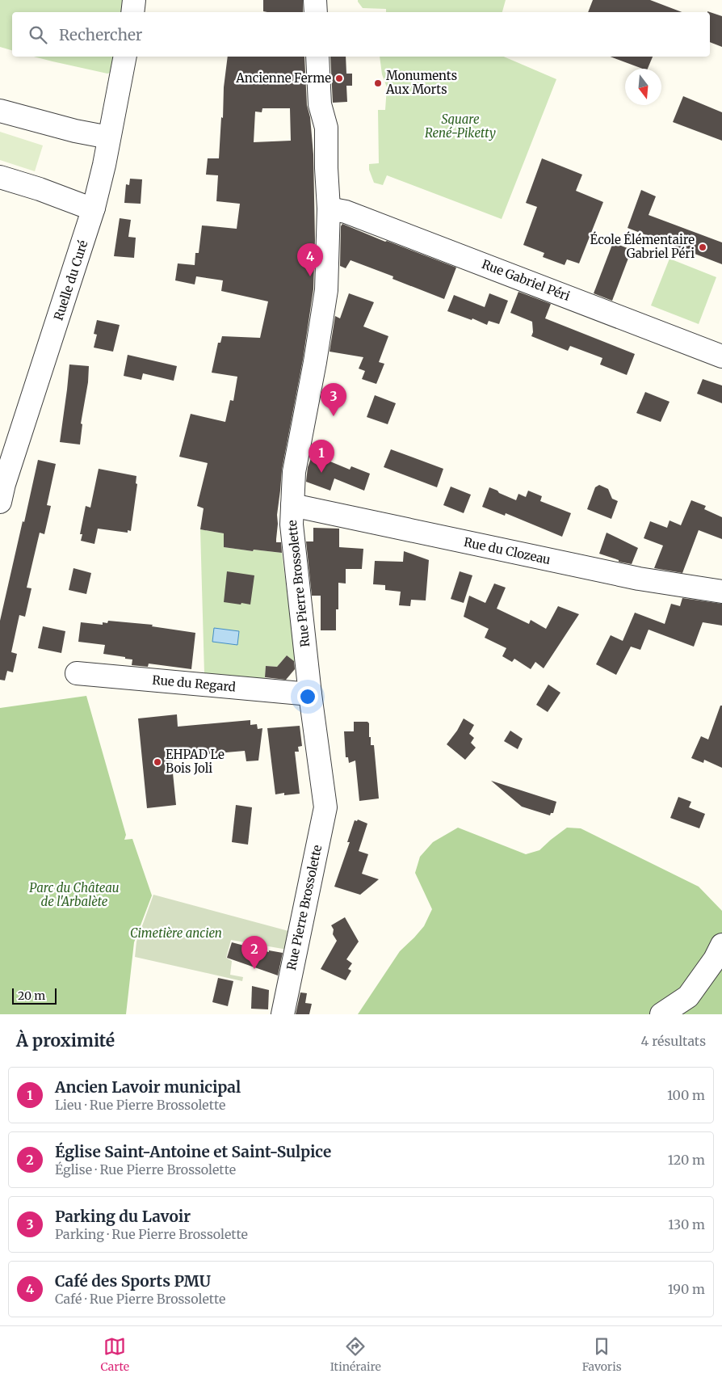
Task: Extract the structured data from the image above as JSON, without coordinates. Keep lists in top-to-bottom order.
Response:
{
  "streets": {
    "street": [
      "Ruelle du Curé",
      "Rue Gabriel Péri",
      "Rue du Clozeau",
      "Rue Pierre Brossolette",
      "Rue du Regard"
    ]
  },
  "crossings": [
    ["Rue Gabriel Péri", "Rue Pierre Brossolette"],
    ["Rue du Clozeau", "Rue Pierre Brossolette"],
    ["Rue Pierre Brossolette", "Rue du Regard"]
  ],
  "parks": ["Square René-Piketty", "Parc du Château de l'Arbalète", "Cimetière ancien"],
  "places": [
    "Ancienne Ferme",
    "Monuments Aux Morts",
    "École Élémentaire Gabriel Péri",
    "EHPAD Le Bois Joli"
  ],
  "scale_bar": "20 m",
  "north": "bottom",
  "page": {
    "search": "Rechercher",
    "pins": [
      "4",
      "3",
      "1",
      "2"
    ],
    "scale": "20 m",
    "heading": ["À proximité", "4 résultats"],
    "list": [
      {
        "mark": "1",
        "name": "Ancien Lavoir municipal",
        "note": "Lieu · Rue Pierre Brossolette",
        "value": "100 m"
      },
      {
        "mark": "2",
        "name": "Église Saint-Antoine et Saint-Sulpice",
        "note": "Église · Rue Pierre Brossolette",
        "value": "120 m"
      },
      {
        "mark": "3",
        "name": "Parking du Lavoir",
        "note": "Parking · Rue Pierre Brossolette",
        "value": "130 m"
      },
      {
        "mark": "4",
        "name": "Café des Sports PMU",
        "note": "Café · Rue Pierre Brossolette",
        "value": "190 m"
      }
    ],
    "nav": ["Carte", "Itinéraire", "Favoris"]
  }
}
